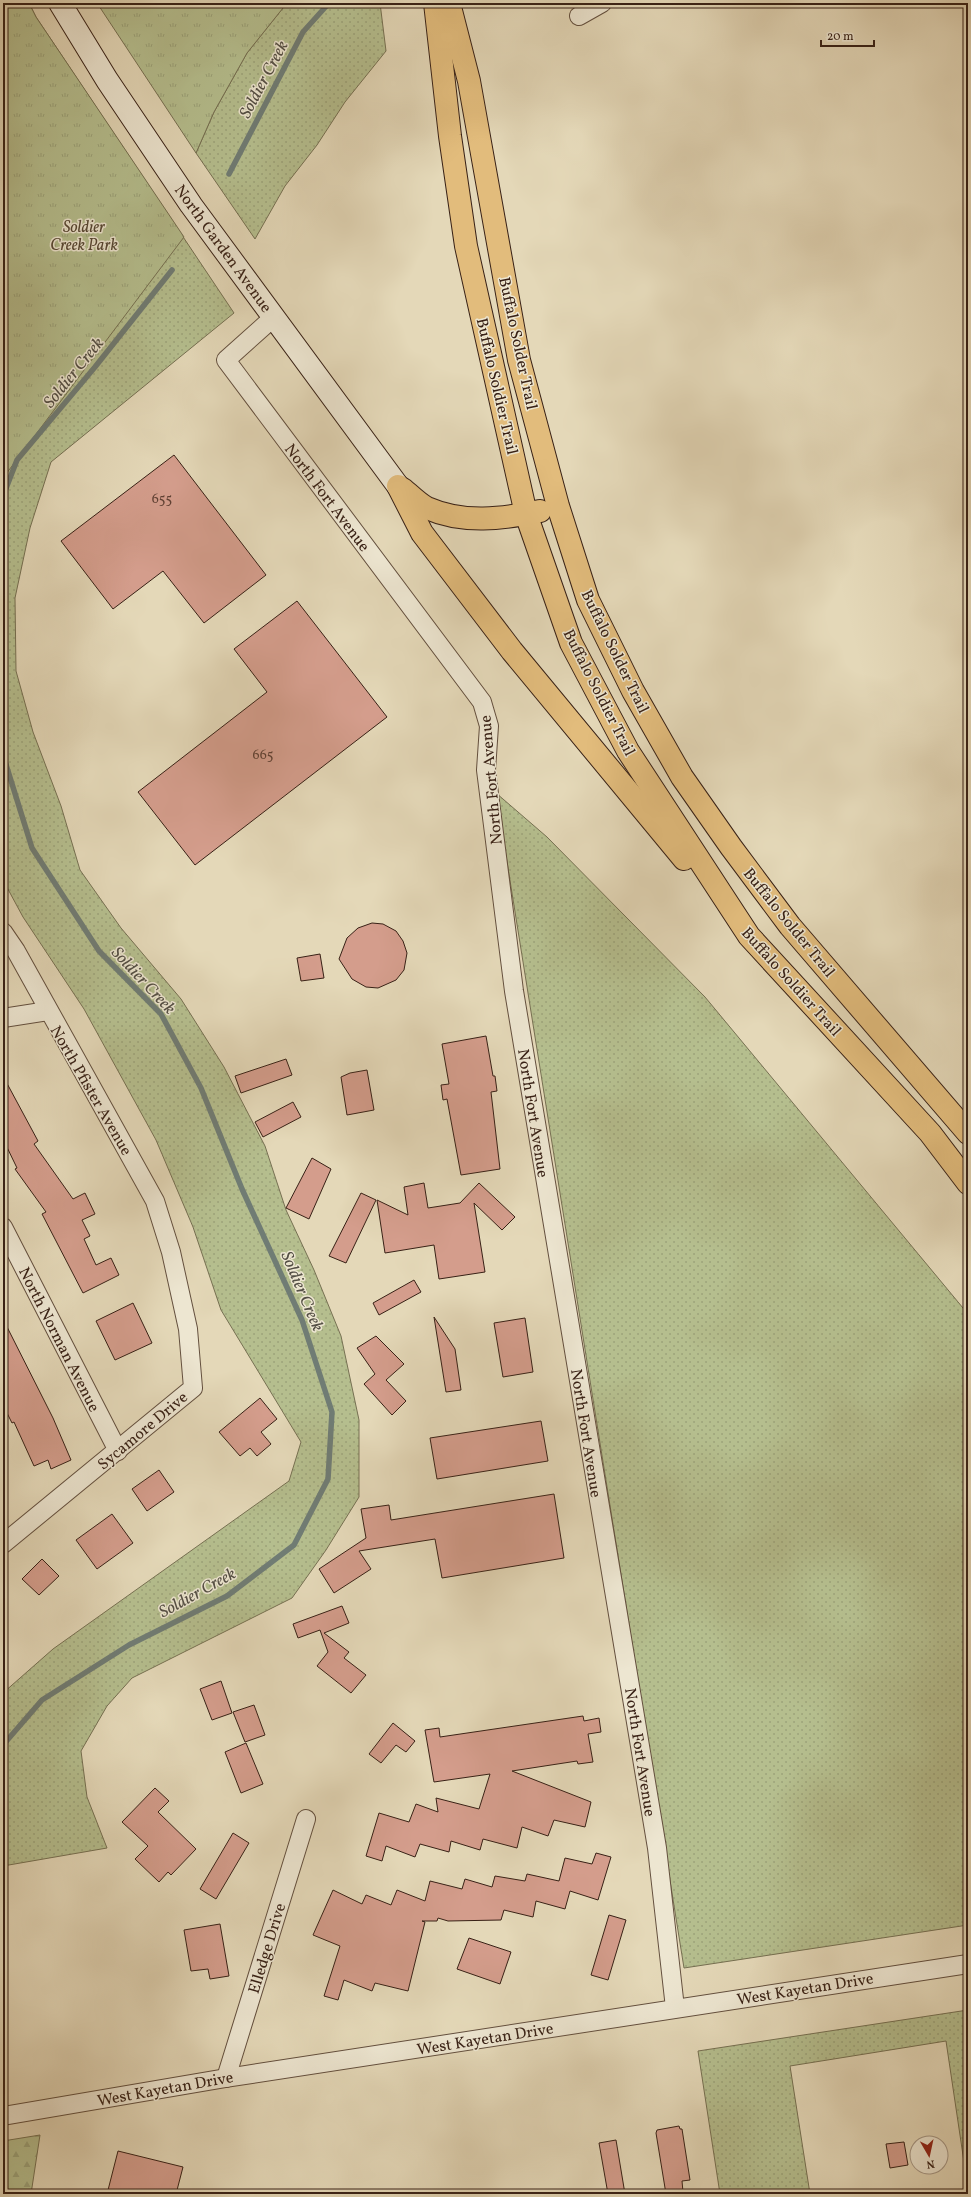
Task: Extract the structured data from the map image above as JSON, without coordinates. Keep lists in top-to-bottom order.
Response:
{
  "streets": {
    "main road": ["Buffalo Solder Trail", "Buffalo Soldier Trail"],
    "street": [
      "North Garden Avenue",
      "North Fort Avenue",
      "North Pfister Avenue",
      "North Norman Avenue",
      "Sycamore Drive",
      "Elledge Drive",
      "West Kayetan Drive"
    ]
  },
  "crossings": [
    ["North Garden Avenue", "North Fort Avenue"],
    ["North Fort Avenue", "West Kayetan Drive"],
    ["North Pfister Avenue", "Sycamore Drive"],
    ["North Norman Avenue", "Sycamore Drive"],
    ["Elledge Drive", "West Kayetan Drive"]
  ],
  "water": ["Soldier Creek"],
  "parks": ["Soldier Creek Park"],
  "house_numbers": ["655", "665"],
  "scale_bar": "20 m",
  "north": "bottom"
}
